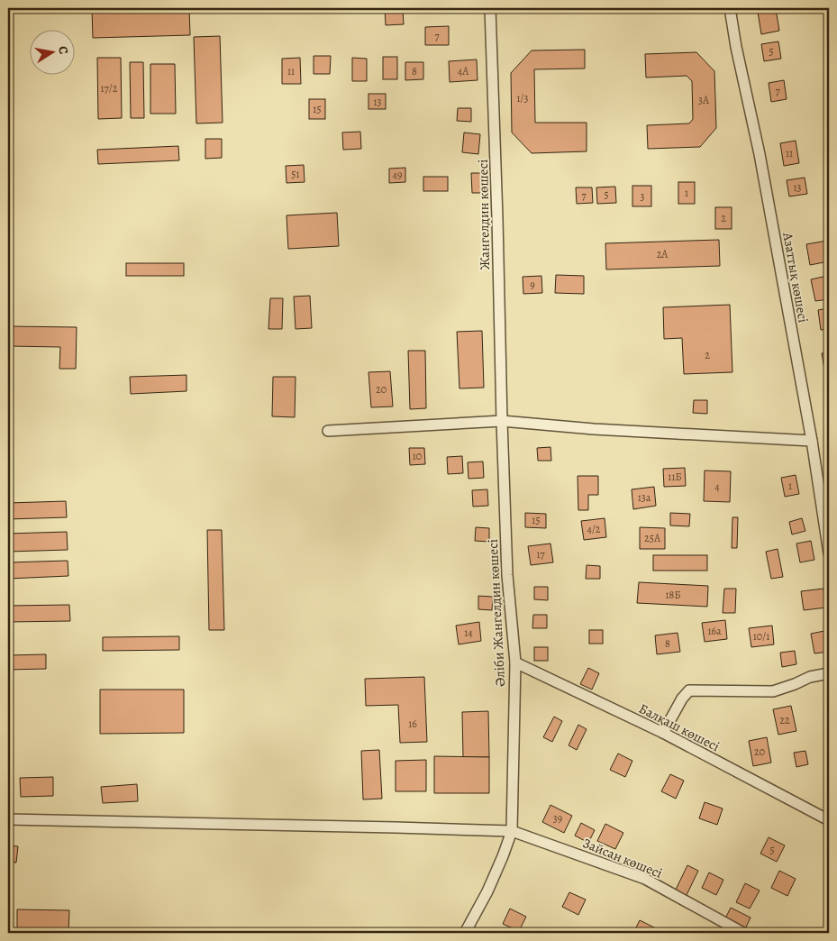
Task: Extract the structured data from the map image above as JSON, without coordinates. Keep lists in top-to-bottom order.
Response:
{
  "streets": {
    "street": [
      "Жангелдин көшесі",
      "Азаттық көшесі",
      "Әліби Жангелдин көшесі",
      "Балқаш көшесі",
      "Зайсан көшесі"
    ]
  },
  "crossings": [
    ["Жангелдин көшесі", "Әліби Жангелдин көшесі"],
    ["Әліби Жангелдин көшесі", "Балқаш көшесі"],
    ["Әліби Жангелдин көшесі", "Зайсан көшесі"]
  ],
  "house_numbers": [
    "7",
    "5",
    "11",
    "8",
    "4А",
    "17/2",
    "7",
    "1/3",
    "3А",
    "13",
    "15",
    "11",
    "51",
    "49",
    "13",
    "1",
    "5",
    "7",
    "3",
    "2",
    "2А",
    "9",
    "2",
    "20",
    "10",
    "11Б",
    "1",
    "4",
    "13а",
    "15",
    "4/2",
    "25А",
    "17",
    "18Б",
    "16а",
    "14",
    "10/1",
    "8",
    "22",
    "16",
    "20",
    "39",
    "5"
  ],
  "north": "right"
}
